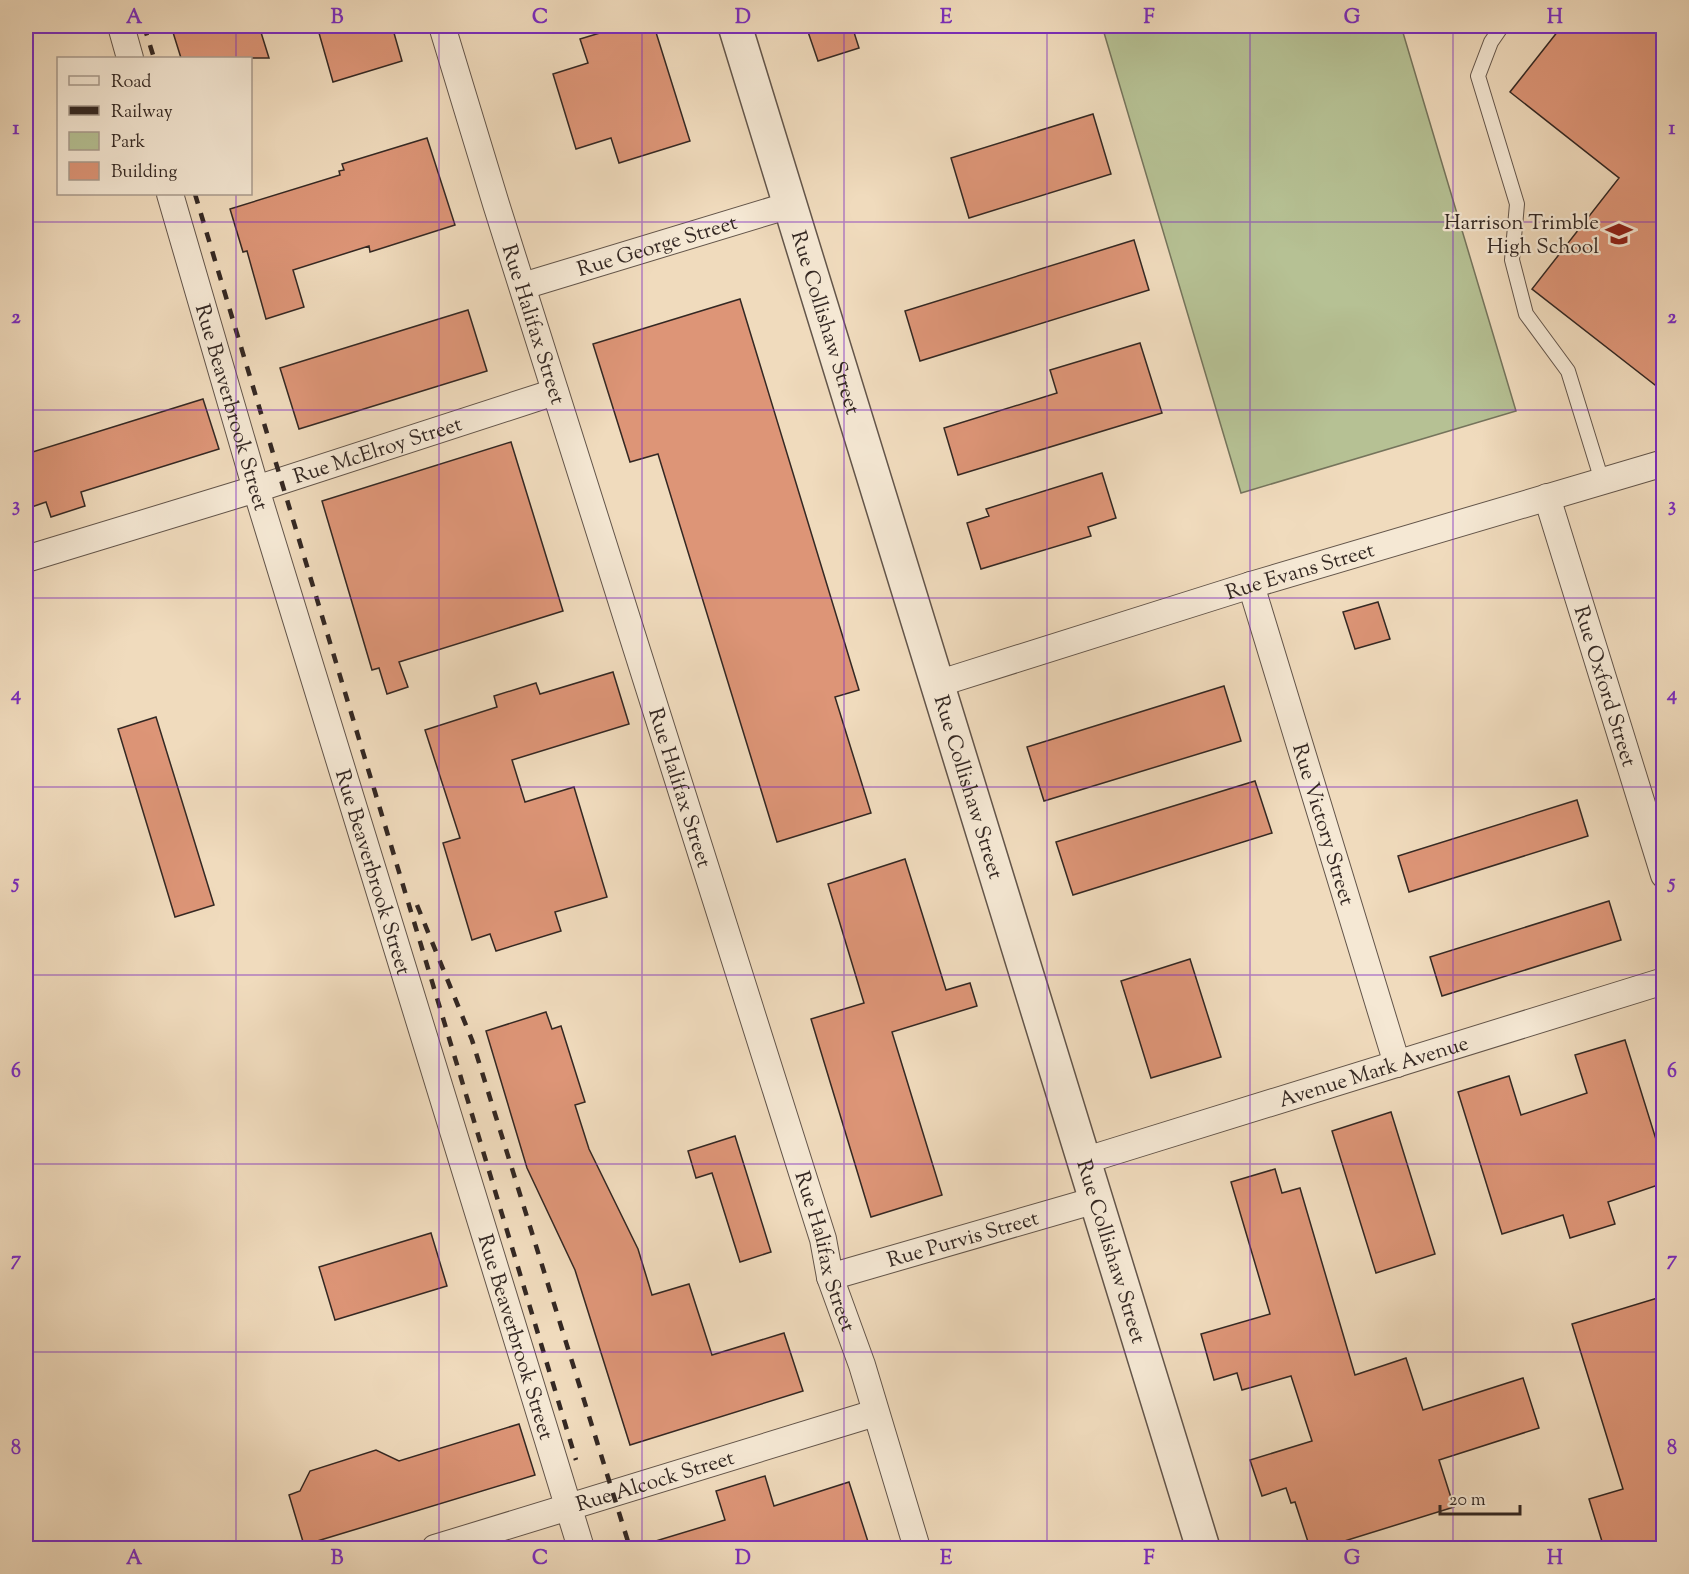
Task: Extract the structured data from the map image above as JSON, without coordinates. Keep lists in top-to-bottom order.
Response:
{
  "streets": {
    "street": [
      "Rue George Street",
      "Rue Collishaw Street",
      "Rue Halifax Street",
      "Rue Beaverbrook Street",
      "Rue McElroy Street",
      "Rue Evans Street",
      "Rue Oxford Street",
      "Rue Victory Street",
      "Avenue Mark Avenue",
      "Rue Purvis Street",
      "Rue Alcock Street"
    ]
  },
  "crossings": [
    ["Rue George Street", "Rue Collishaw Street"],
    ["Rue George Street", "Rue Halifax Street"],
    ["Rue Collishaw Street", "Rue Evans Street"],
    ["Rue Collishaw Street", "Avenue Mark Avenue"],
    ["Rue Collishaw Street", "Rue Purvis Street"],
    ["Rue Halifax Street", "Rue McElroy Street"],
    ["Rue Halifax Street", "Rue Purvis Street"],
    ["Rue Halifax Street", "Rue Alcock Street"],
    ["Rue Beaverbrook Street", "Rue McElroy Street"],
    ["Rue Beaverbrook Street", "Rue Alcock Street"],
    ["Rue Evans Street", "Rue Oxford Street"],
    ["Rue Evans Street", "Rue Victory Street"],
    ["Rue Victory Street", "Avenue Mark Avenue"]
  ],
  "places": {
    "school or university": ["Harrison Trimble High School"]
  },
  "legend": [
    "Road",
    "Railway",
    "Park",
    "Building"
  ],
  "scale_bar": "20 m",
  "grid": {
    "columns": [
      "A",
      "B",
      "C",
      "D",
      "E",
      "F",
      "G",
      "H"
    ],
    "rows": [
      "1",
      "2",
      "3",
      "4",
      "5",
      "6",
      "7",
      "8"
    ]
  }
}
